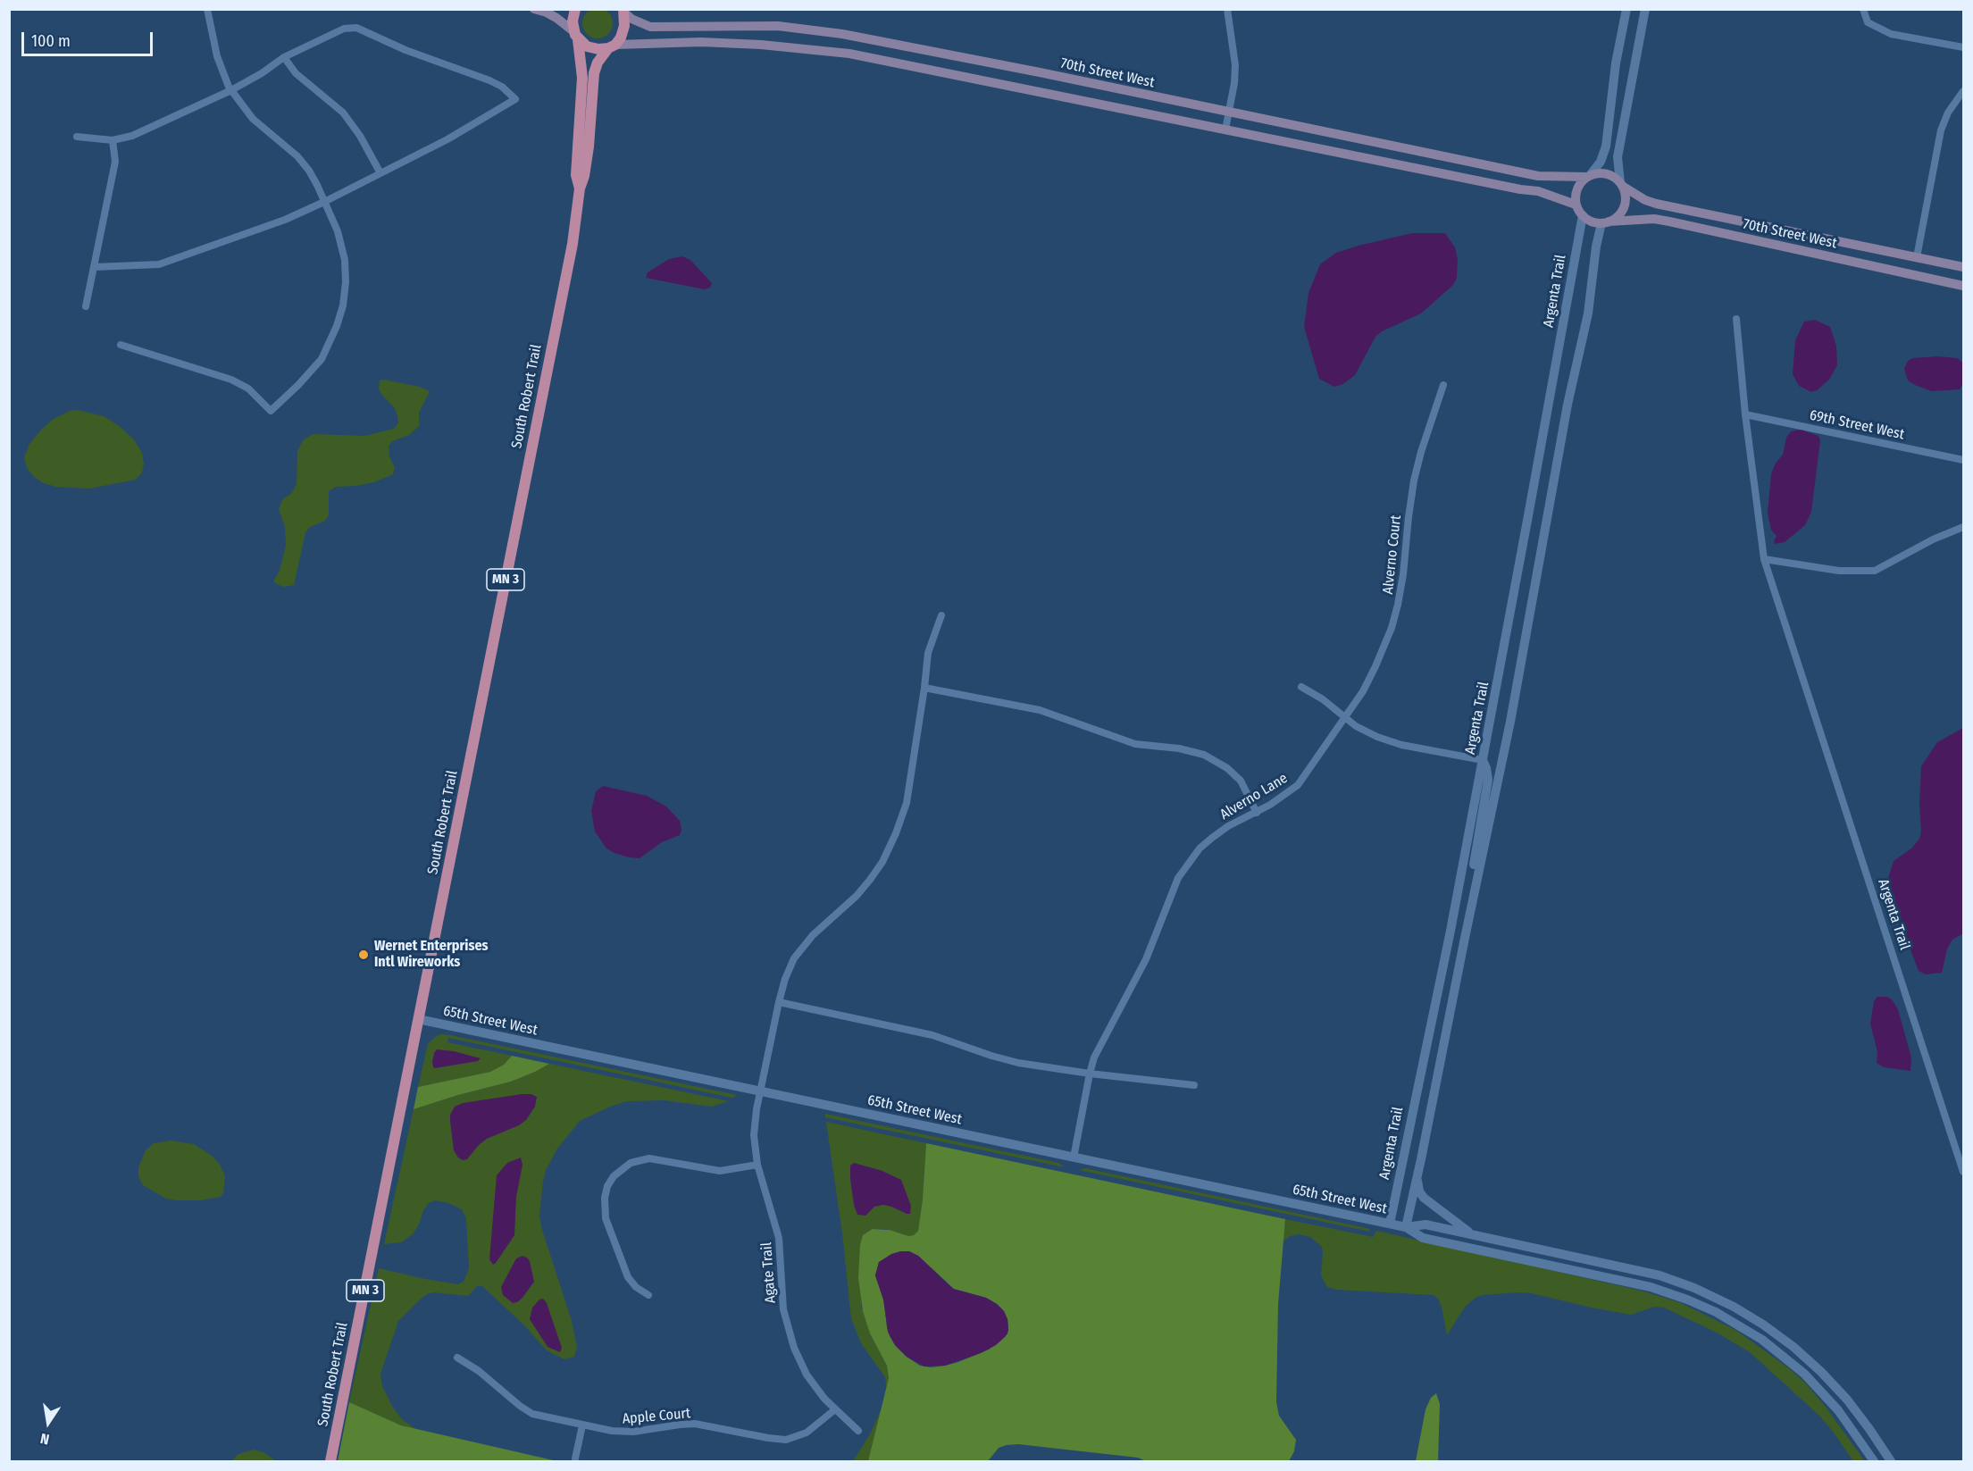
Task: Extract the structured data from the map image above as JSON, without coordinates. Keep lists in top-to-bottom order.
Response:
{
  "streets": {
    "main road": ["70th Street West", "South Robert Trail", "MN 3"],
    "street": [
      "Argenta Trail",
      "69th Street West",
      "Alverno Court",
      "Alverno Lane",
      "65th Street West",
      "Agate Trail",
      "Apple Court"
    ]
  },
  "crossings": [
    ["70th Street West", "Argenta Trail"],
    ["70th Street West", "South Robert Trail"],
    ["Argenta Trail", "69th Street West"],
    ["Argenta Trail", "65th Street West"],
    ["South Robert Trail", "65th Street West"],
    ["Alverno Court", "Alverno Lane"],
    ["Alverno Lane", "65th Street West"],
    ["65th Street West", "Agate Trail"],
    ["Agate Trail", "Apple Court"]
  ],
  "places": ["Wernet Enterprises Intl Wireworks"],
  "scale_bar": "100 m",
  "north": "bottom"
}
